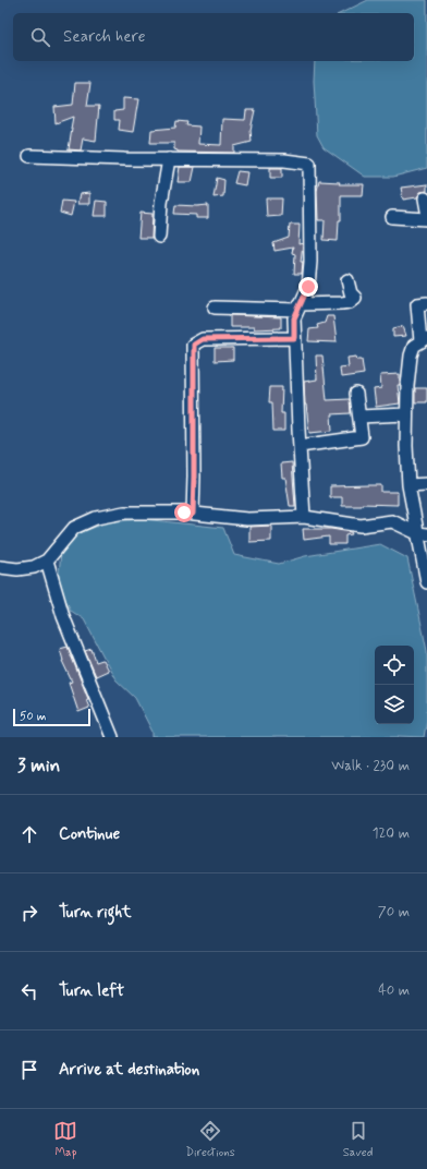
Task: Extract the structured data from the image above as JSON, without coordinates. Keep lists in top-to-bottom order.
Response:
{
  "scale_bar": "50 m",
  "page": {
    "search": "Search here",
    "scale": "50 m",
    "heading": ["3 min", "Walk · 230 m"],
    "list": [
      ["Continue", "120 m"],
      ["Turn right", "70 m"],
      ["Turn left", "40 m"],
      "Arrive at destination"
    ],
    "nav": ["Map", "Directions", "Saved"]
  }
}
